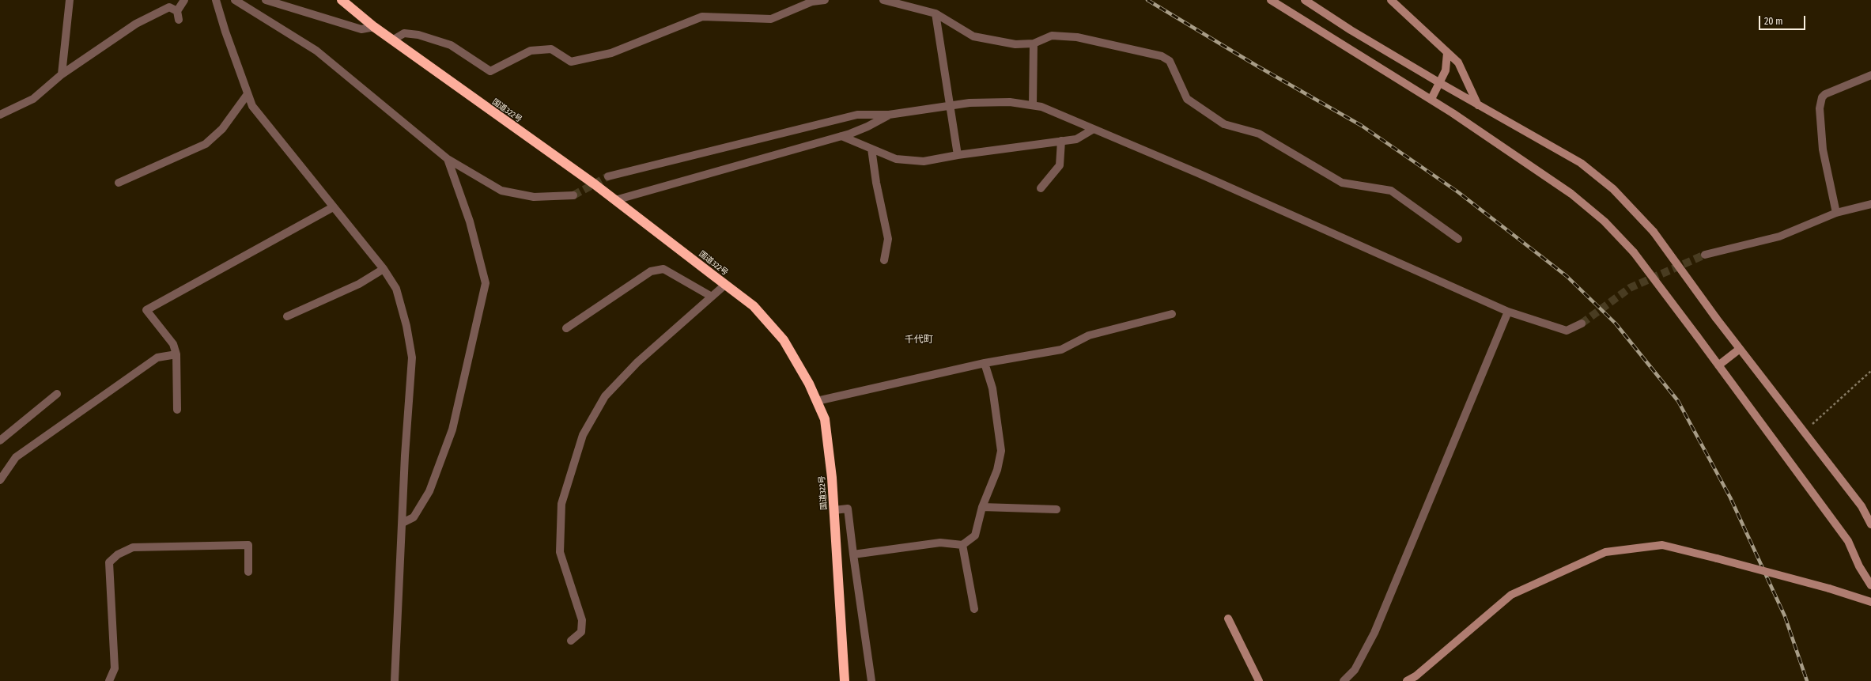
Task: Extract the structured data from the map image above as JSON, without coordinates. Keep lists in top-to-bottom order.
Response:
{
  "streets": {
    "highway": ["国道322号"]
  },
  "districts": ["千代町"],
  "scale_bar": "20 m"
}
